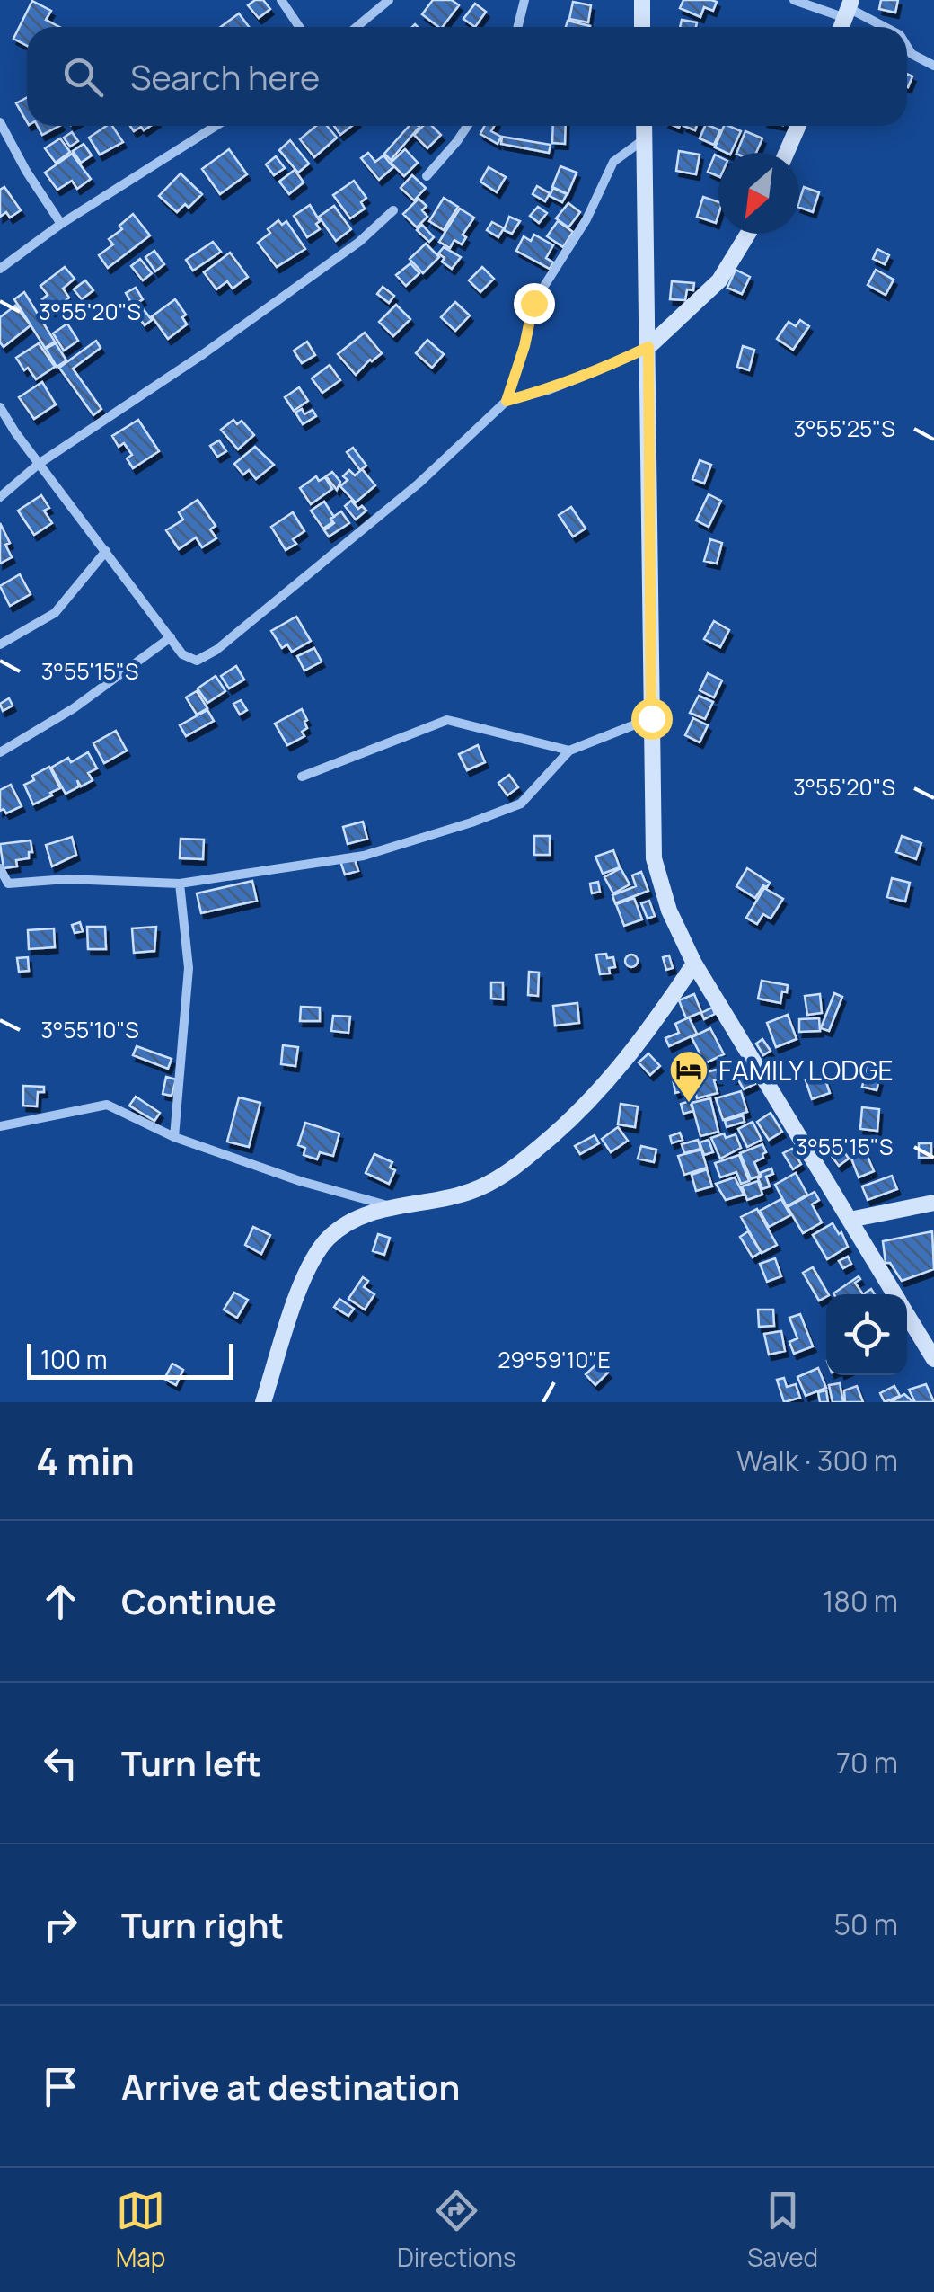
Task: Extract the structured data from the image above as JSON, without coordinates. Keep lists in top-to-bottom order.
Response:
{
  "places": {
    "hotel": ["FAMILY LODGE"]
  },
  "scale_bar": "100 m",
  "north": "bottom left",
  "page": {
    "search": "Search here",
    "scale": "100 m",
    "heading": ["4 min", "Walk · 300 m"],
    "list": [
      ["Continue", "180 m"],
      ["Turn left", "70 m"],
      ["Turn right", "50 m"],
      "Arrive at destination"
    ],
    "nav": ["Map", "Directions", "Saved"]
  },
  "coordinates": [
    "3°55'20\"S",
    "3°55'25\"S",
    "3°55'15\"S",
    "3°55'10\"S",
    "29°59'10\"E"
  ]
}
